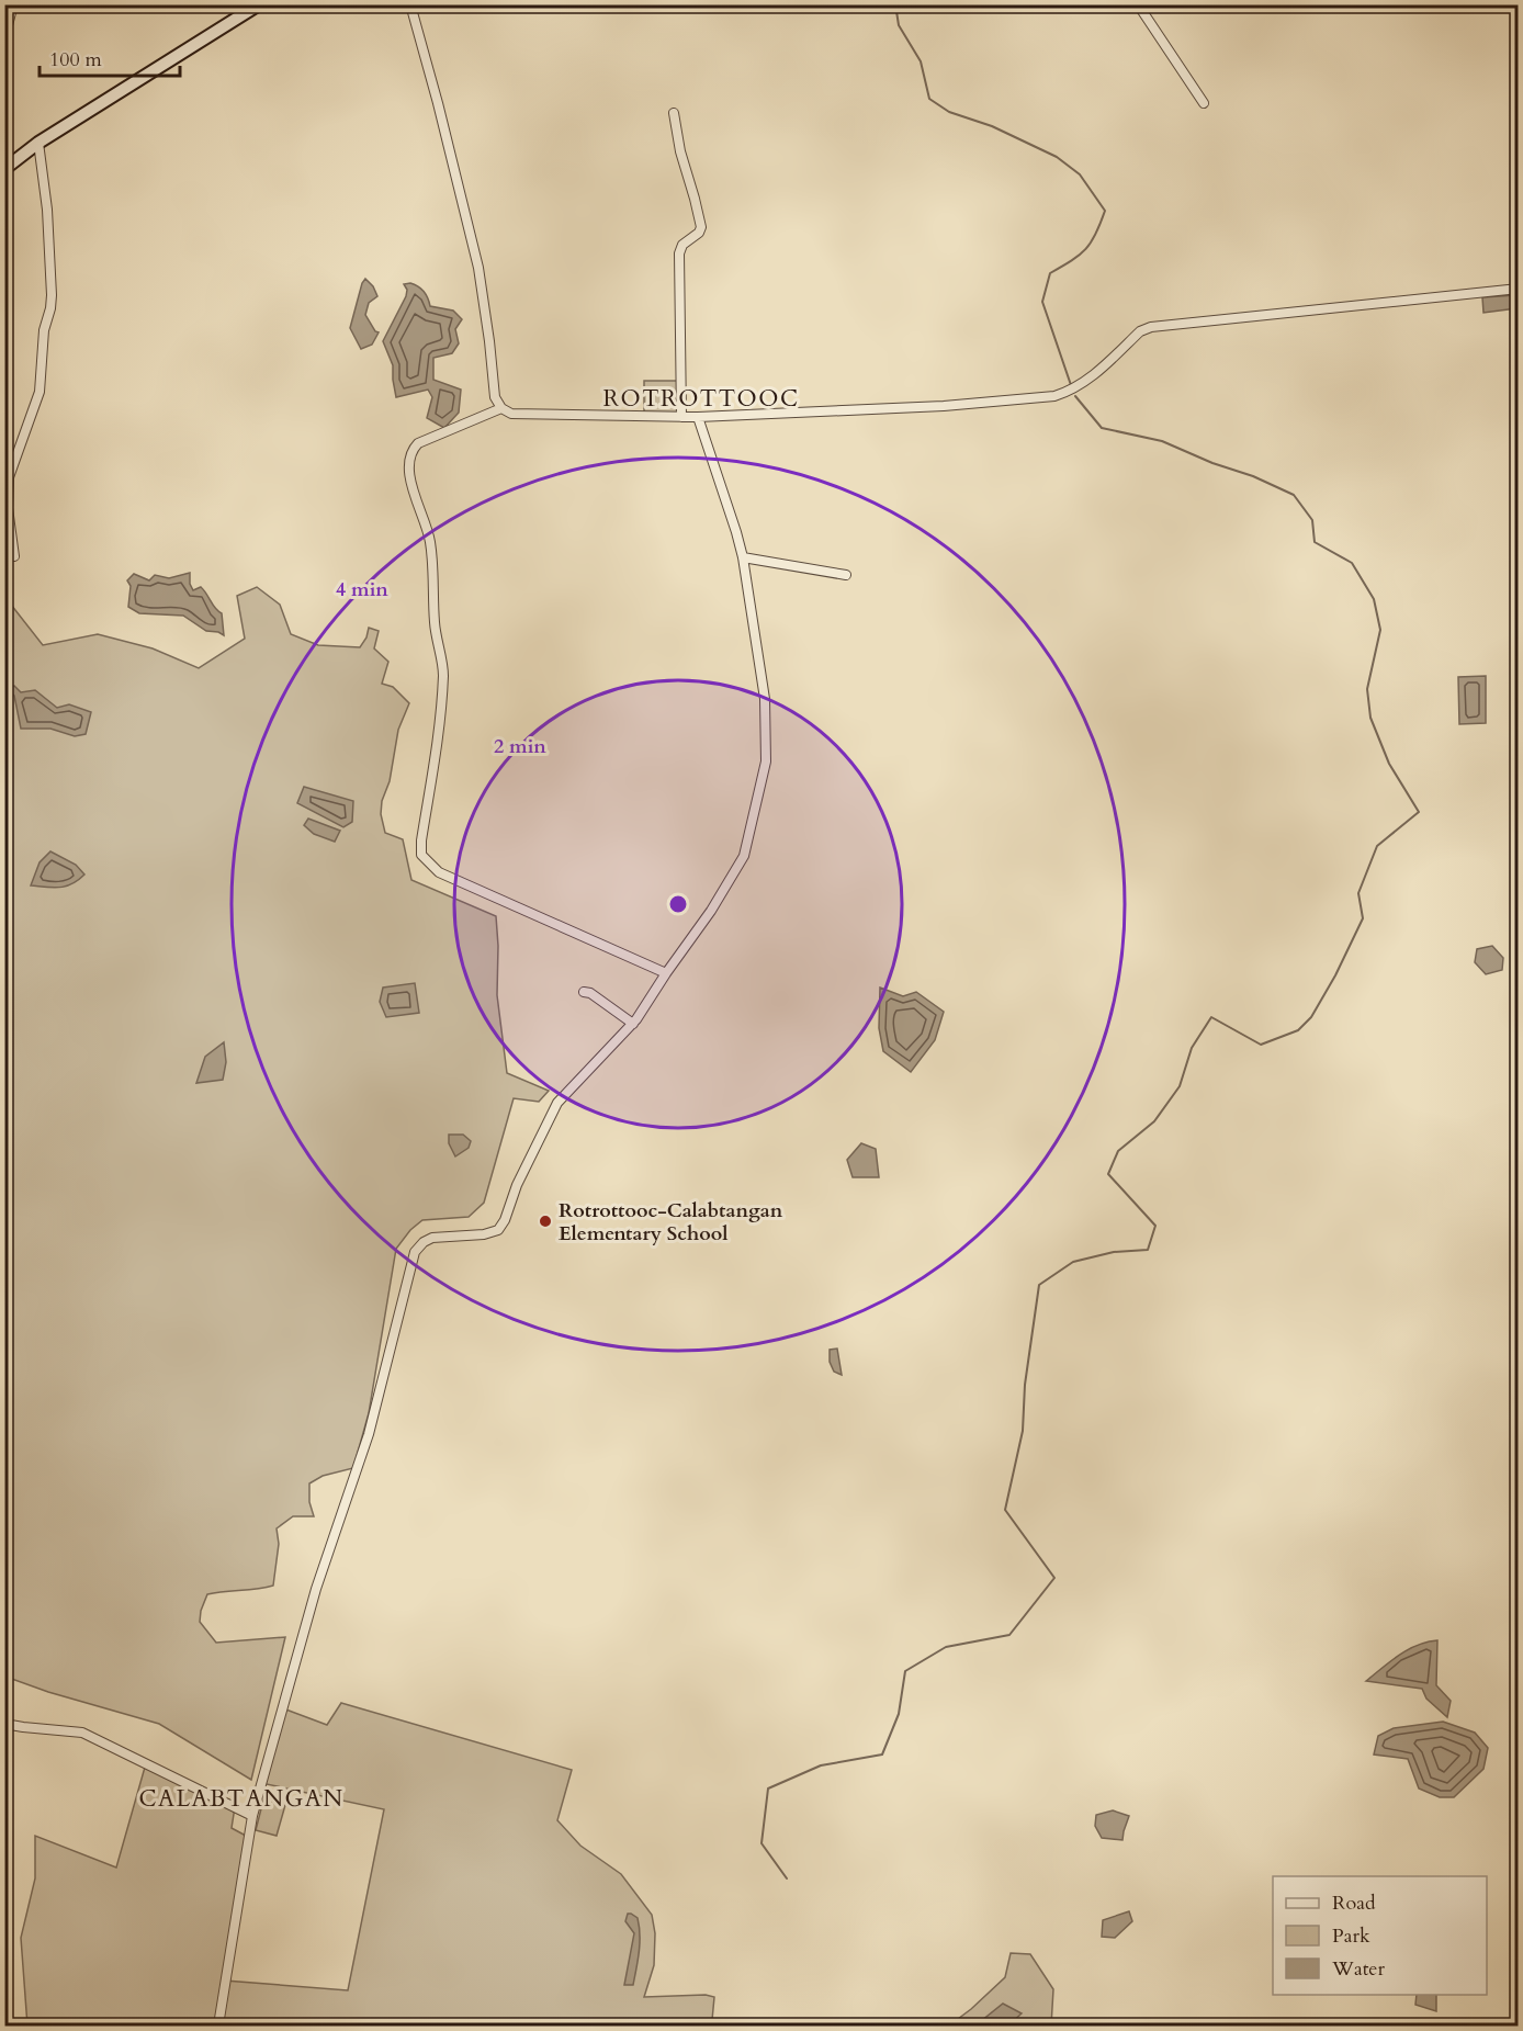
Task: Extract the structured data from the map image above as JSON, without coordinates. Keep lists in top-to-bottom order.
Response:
{
  "districts": ["ROTROTTOOC", "CALABTANGAN"],
  "places": ["Rotrottooc-Calabtangan Elementary School"],
  "legend": ["Road", "Park", "Water"],
  "scale_bar": "100 m",
  "rings": ["4 min", "2 min"]
}
